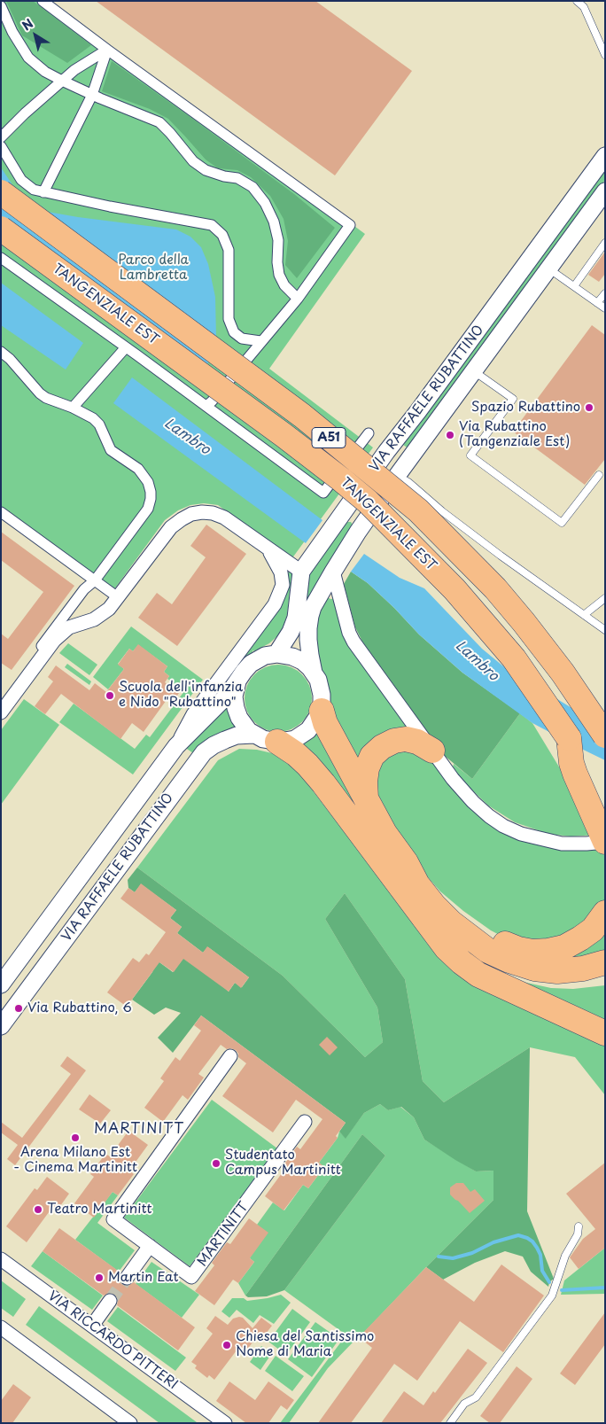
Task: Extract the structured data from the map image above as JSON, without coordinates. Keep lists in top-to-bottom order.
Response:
{
  "streets": {
    "highway": ["TANGENZIALE EST", "A51"],
    "street": ["VIA RAFFAELE RUBATTINO", "MARTINITT", "VIA RICCARDO PITTERI"]
  },
  "districts": ["MARTINITT"],
  "water": ["Lambro"],
  "parks": ["Parco della Lambretta"],
  "places": [
    "Spazio Rubattino",
    "Via Rubattino (Tangenziale Est)",
    "Scuola dell'infanzia e Nido \"Rubattino\"",
    "Via Rubattino, 6",
    "Arena Milano Est - Cinema Martinitt",
    "Studentato Campus Martinitt",
    "Teatro Martinitt",
    "Martin Eat",
    "Chiesa del Santissimo Nome di Maria"
  ],
  "north": "top left"
}
